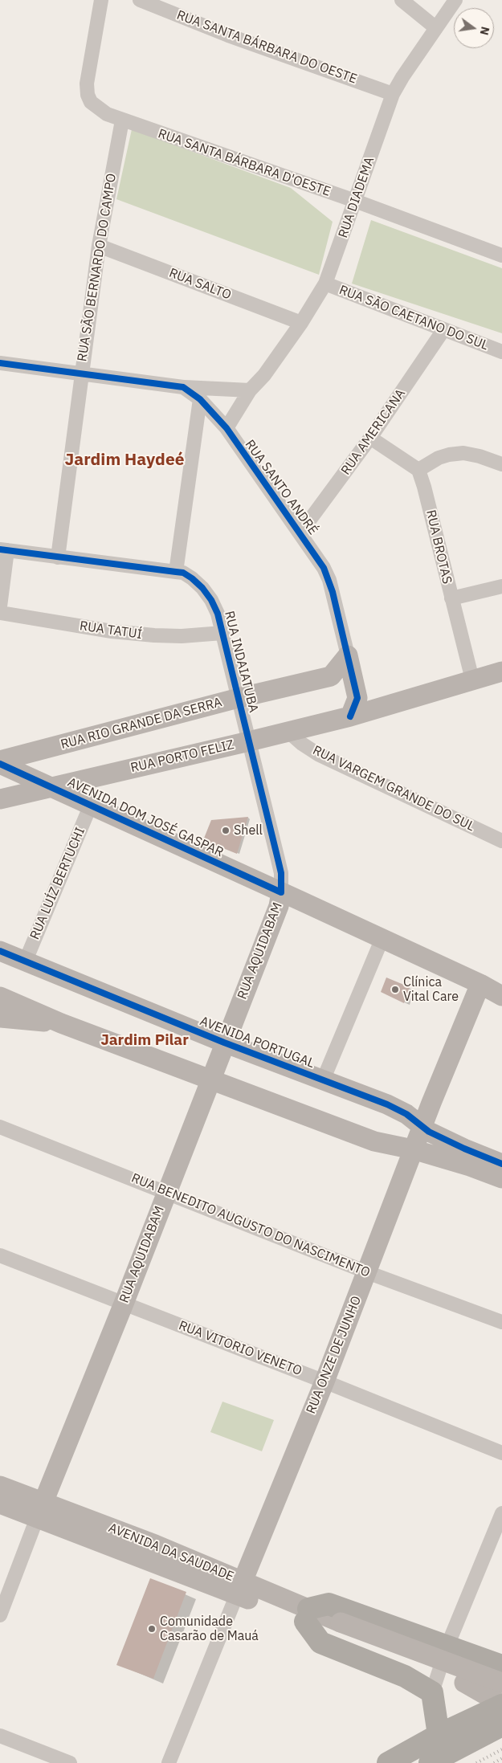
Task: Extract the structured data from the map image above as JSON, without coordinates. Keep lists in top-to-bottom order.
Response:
{
  "streets": {
    "street": [
      "RUA SANTA BÁRBARA DO OESTE",
      "RUA SANTA BÁRBARA D'OESTE",
      "RUA DIADEMA",
      "RUA SÃO BERNARDO DO CAMPO",
      "RUA SALTO",
      "RUA SÃO CAETANO DO SUL",
      "RUA AMERICANA",
      "RUA SANTO ANDRÉ",
      "RUA BROTAS",
      "RUA TATUÍ",
      "RUA INDAIATUBA",
      "RUA RIO GRANDE DA SERRA",
      "RUA PORTO FELIZ",
      "RUA VARGEM GRANDE DO SUL",
      "AVENIDA DOM JOSÉ GASPAR",
      "RUA LUÍZ BERTUCHI",
      "RUA AQUIDABAM",
      "AVENIDA PORTUGAL",
      "RUA BENEDITO AUGUSTO DO NASCIMENTO",
      "RUA VITORIO VENETO",
      "RUA ONZE DE JUNHO",
      "AVENIDA DA SAUDADE"
    ]
  },
  "crossings": [
    ["RUA SANTA BÁRBARA DO OESTE", "RUA DIADEMA"],
    ["RUA SANTA BÁRBARA D'OESTE", "RUA DIADEMA"],
    ["RUA SANTA BÁRBARA D'OESTE", "RUA SÃO BERNARDO DO CAMPO"],
    ["RUA DIADEMA", "RUA SALTO"],
    ["RUA DIADEMA", "RUA SÃO CAETANO DO SUL"],
    ["RUA DIADEMA", "RUA SANTO ANDRÉ"],
    ["RUA SÃO BERNARDO DO CAMPO", "RUA SALTO"],
    ["RUA SÃO BERNARDO DO CAMPO", "RUA SANTO ANDRÉ"],
    ["RUA SÃO BERNARDO DO CAMPO", "RUA INDAIATUBA"],
    ["RUA SÃO CAETANO DO SUL", "RUA AMERICANA"],
    ["RUA AMERICANA", "RUA SANTO ANDRÉ"],
    ["RUA SANTO ANDRÉ", "RUA PORTO FELIZ"],
    ["RUA BROTAS", "RUA PORTO FELIZ"],
    ["RUA TATUÍ", "RUA INDAIATUBA"],
    ["RUA INDAIATUBA", "RUA RIO GRANDE DA SERRA"],
    ["RUA INDAIATUBA", "RUA PORTO FELIZ"],
    ["RUA INDAIATUBA", "AVENIDA DOM JOSÉ GASPAR"],
    ["RUA INDAIATUBA", "RUA AQUIDABAM"],
    ["RUA PORTO FELIZ", "RUA VARGEM GRANDE DO SUL"],
    ["RUA PORTO FELIZ", "AVENIDA DOM JOSÉ GASPAR"],
    ["AVENIDA DOM JOSÉ GASPAR", "RUA LUÍZ BERTUCHI"],
    ["AVENIDA DOM JOSÉ GASPAR", "RUA AQUIDABAM"],
    ["AVENIDA DOM JOSÉ GASPAR", "RUA ONZE DE JUNHO"],
    ["RUA LUÍZ BERTUCHI", "AVENIDA PORTUGAL"],
    ["RUA AQUIDABAM", "AVENIDA PORTUGAL"],
    ["RUA AQUIDABAM", "RUA BENEDITO AUGUSTO DO NASCIMENTO"],
    ["RUA AQUIDABAM", "RUA VITORIO VENETO"],
    ["RUA AQUIDABAM", "AVENIDA DA SAUDADE"],
    ["AVENIDA PORTUGAL", "RUA ONZE DE JUNHO"],
    ["RUA BENEDITO AUGUSTO DO NASCIMENTO", "RUA ONZE DE JUNHO"],
    ["RUA VITORIO VENETO", "RUA ONZE DE JUNHO"],
    ["RUA ONZE DE JUNHO", "AVENIDA DA SAUDADE"]
  ],
  "districts": ["Jardim Haydeé", "Jardim Pilar"],
  "places": ["Shell", "Clínica Vital Care", "Comunidade Casarão de Mauá"],
  "north": "right"
}
